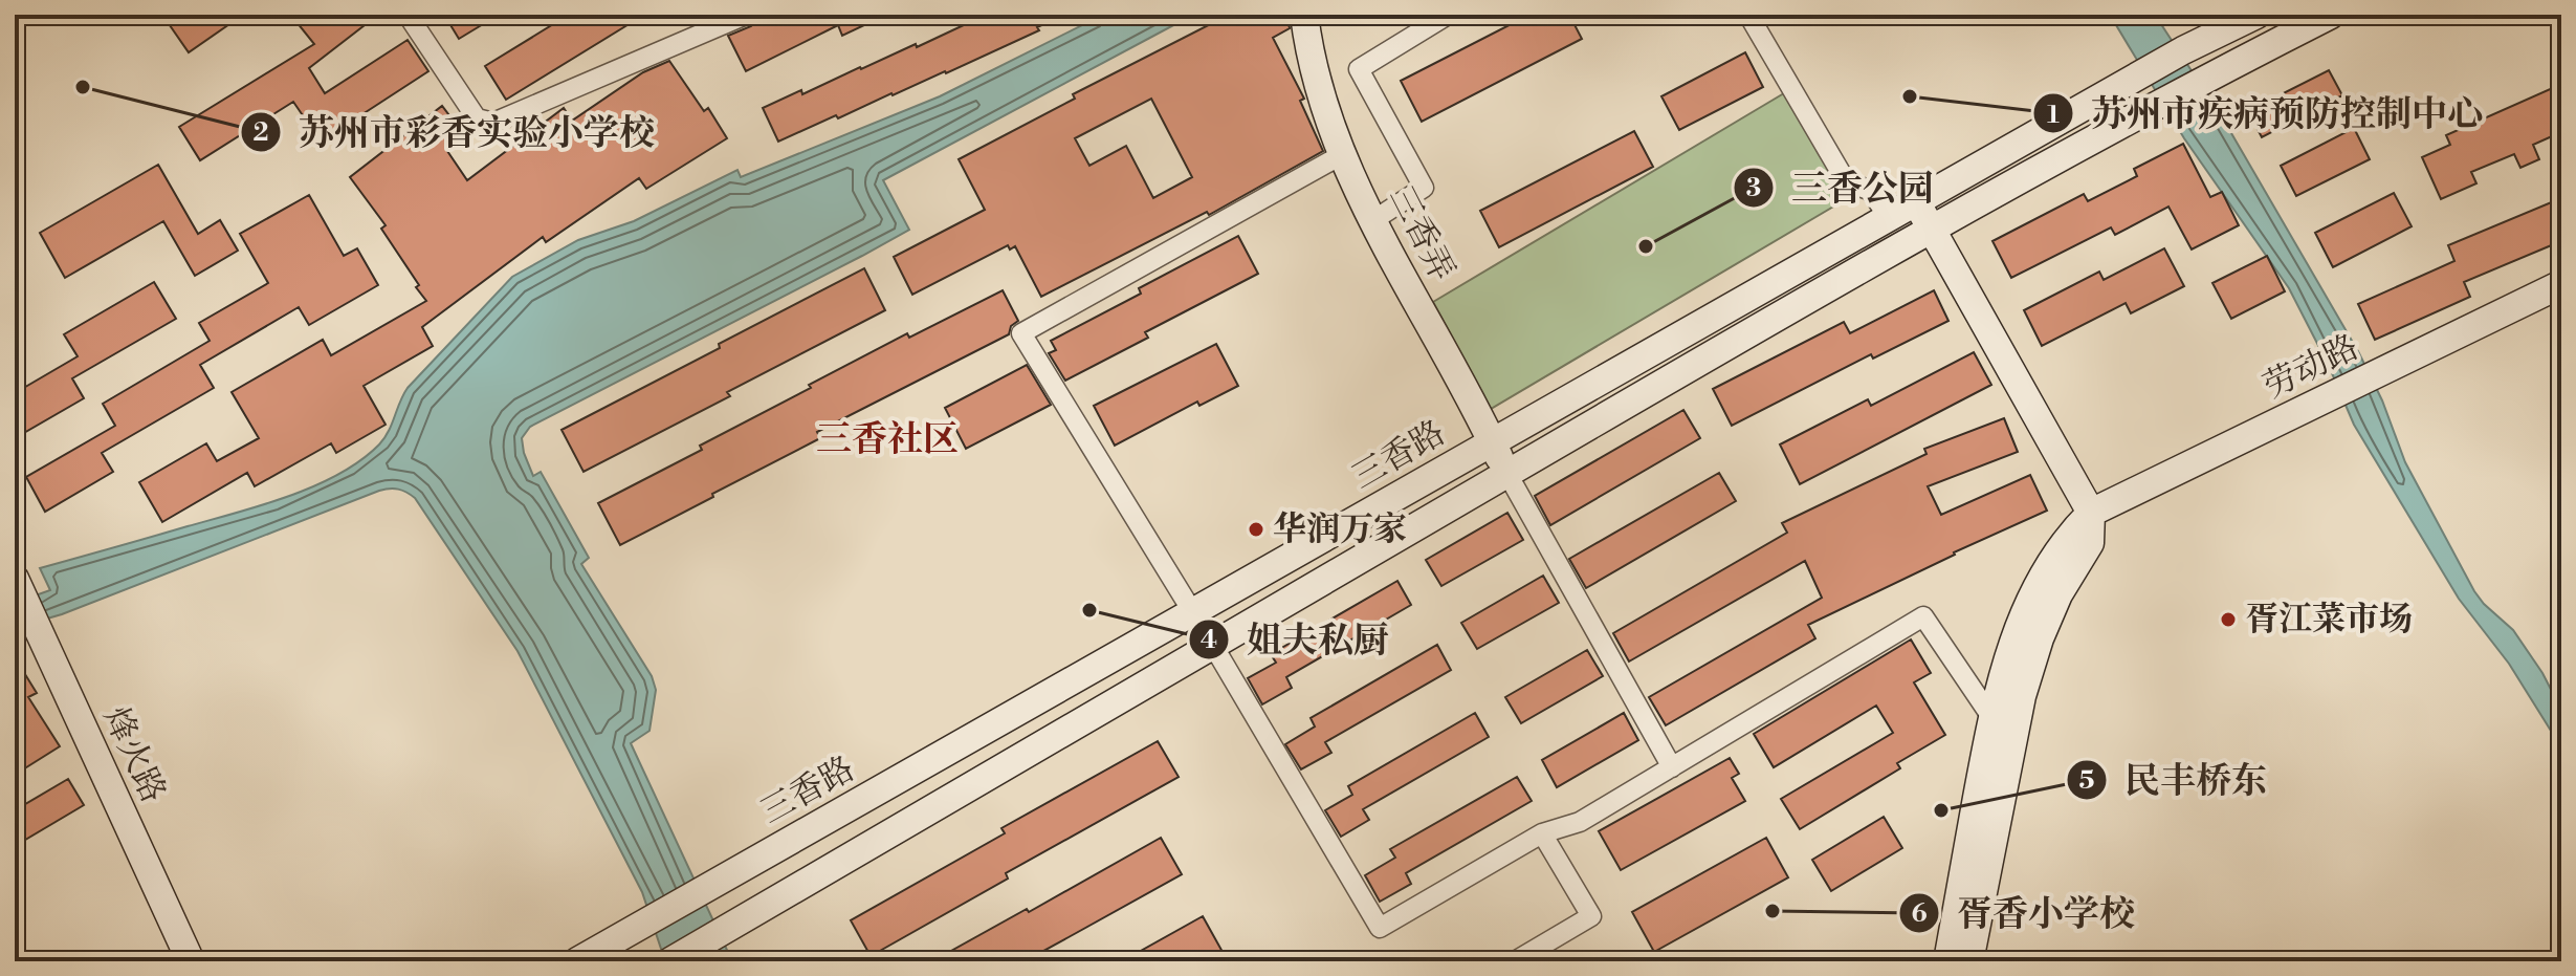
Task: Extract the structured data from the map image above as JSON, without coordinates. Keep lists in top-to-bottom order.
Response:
{
  "streets": {
    "main road": [
      "三香弄",
      "劳动路",
      "三香路",
      "烽火路"
    ]
  },
  "crossings": [
    ["三香弄", "三香路"]
  ],
  "districts": ["三香社区"],
  "places": [
    "苏州市彩香实验小学校",
    "苏州市疾病预防控制中心",
    "三香公园",
    "华润万家",
    "姐夫私厨",
    "胥江菜市场",
    "民丰桥东",
    "胥香小学校"
  ]
}
